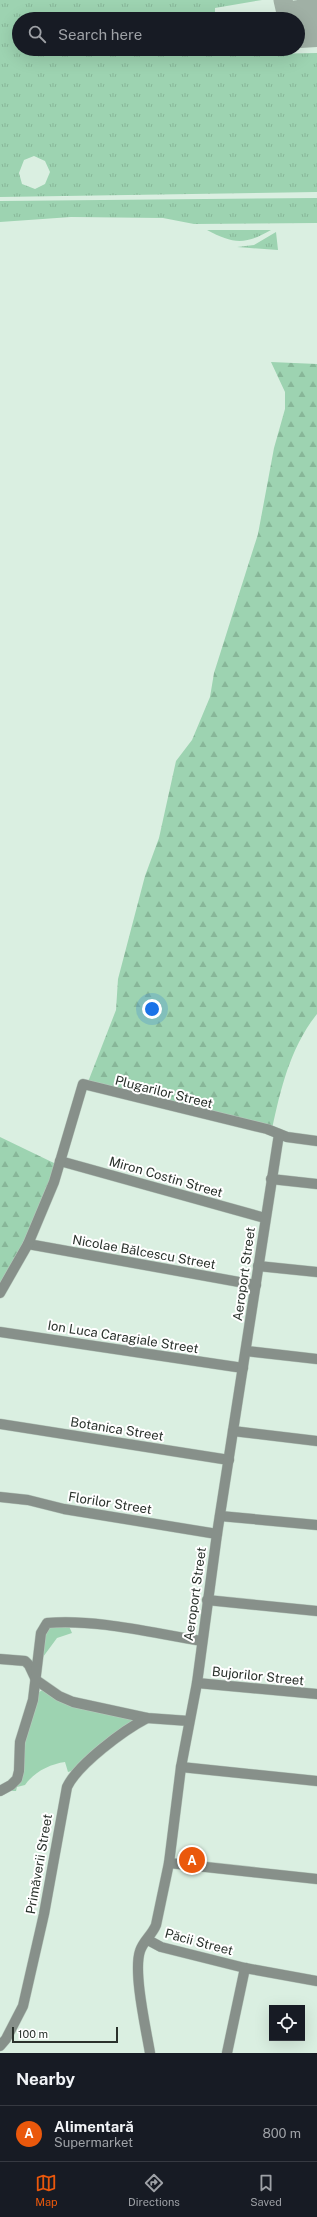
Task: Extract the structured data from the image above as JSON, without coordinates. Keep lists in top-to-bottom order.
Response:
{
  "streets": {
    "street": [
      "Plugarilor Street",
      "Miron Costin Street",
      "Nicolae Bălcescu Street",
      "Aeroport Street",
      "Ion Luca Caragiale Street",
      "Botanica Street",
      "Florilor Street",
      "Bujorilor Street",
      "Primăverii Street",
      "Păcii Street"
    ]
  },
  "crossings": [
    ["Plugarilor Street", "Miron Costin Street"],
    ["Plugarilor Street", "Aeroport Street"],
    ["Miron Costin Street", "Aeroport Street"],
    ["Nicolae Bălcescu Street", "Aeroport Street"],
    ["Aeroport Street", "Ion Luca Caragiale Street"],
    ["Aeroport Street", "Botanica Street"],
    ["Aeroport Street", "Florilor Street"],
    ["Aeroport Street", "Bujorilor Street"],
    ["Aeroport Street", "Păcii Street"]
  ],
  "scale_bar": "100 m",
  "page": {
    "search": "Search here",
    "pins": "A",
    "scale": "100 m",
    "heading": "Nearby",
    "list": [
      {
        "mark": "A",
        "name": "Alimentară",
        "note": "Supermarket",
        "value": "800 m"
      }
    ],
    "nav": ["Map", "Directions", "Saved"]
  }
}
